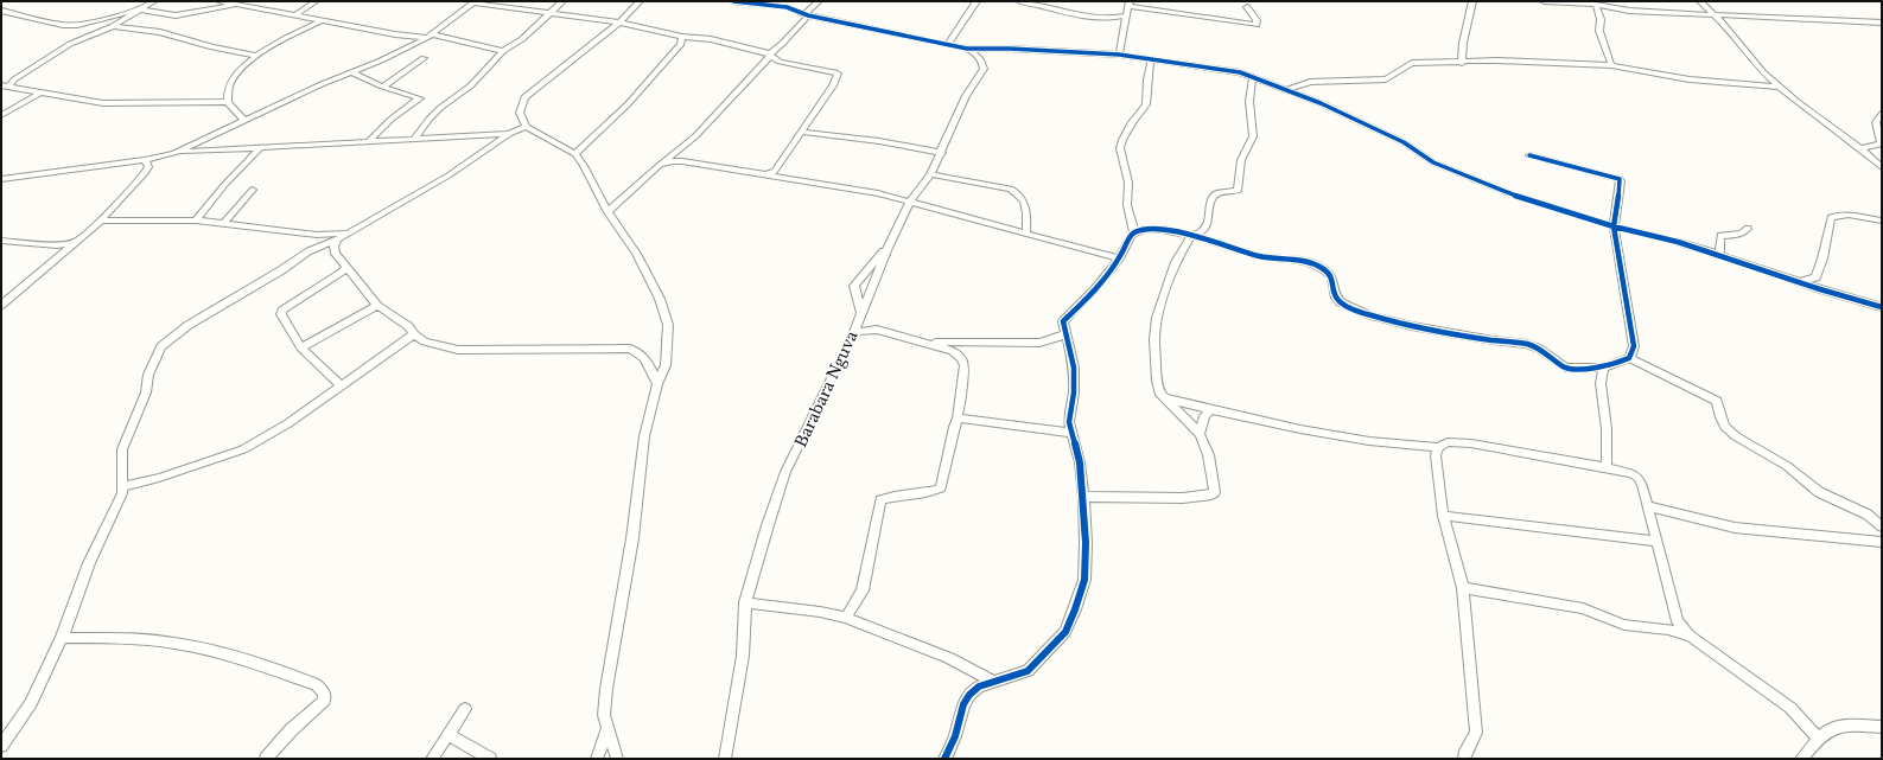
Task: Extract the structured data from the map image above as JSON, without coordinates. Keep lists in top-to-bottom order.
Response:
{
  "streets": {
    "street": ["Barabara Nguva"]
  }
}
